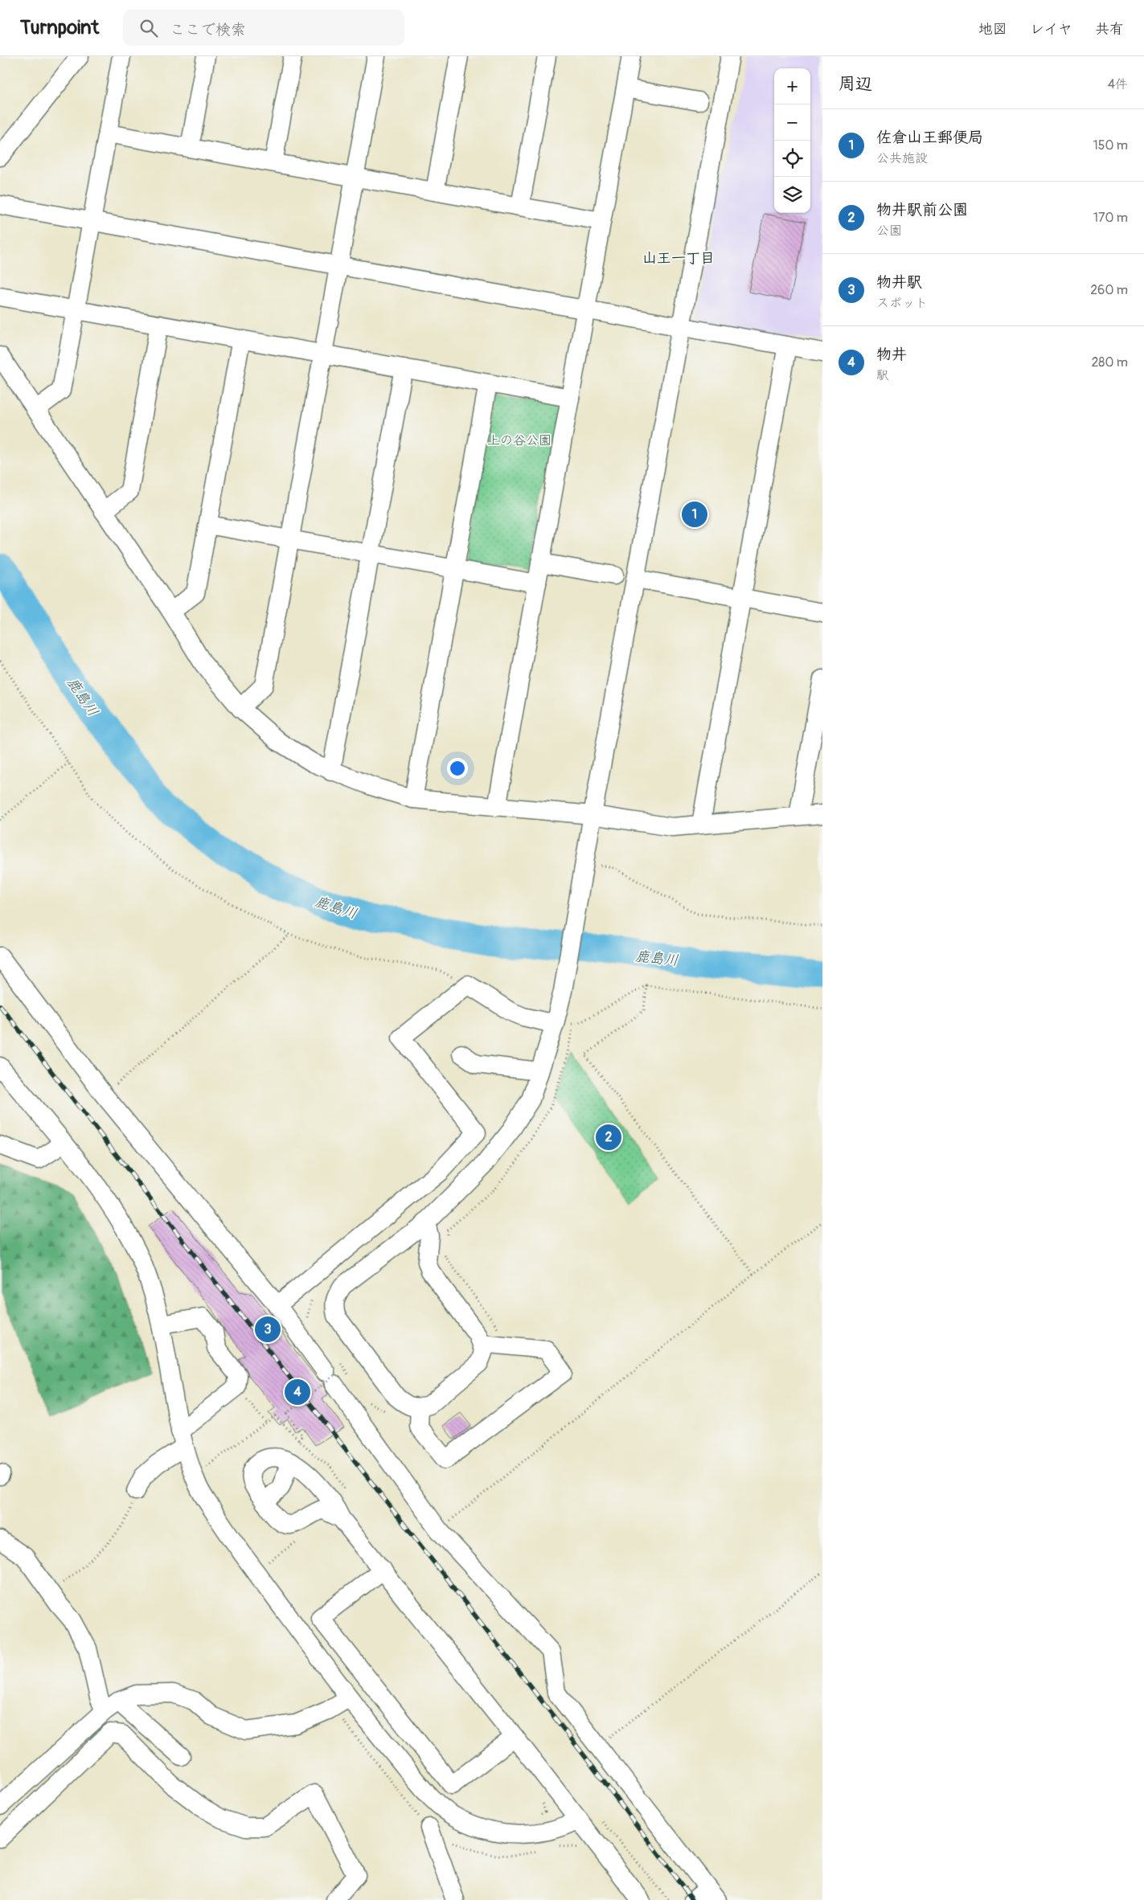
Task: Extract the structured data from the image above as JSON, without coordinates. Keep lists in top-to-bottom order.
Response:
{
  "districts": ["山王一丁目"],
  "water": ["鹿島川"],
  "parks": ["上の谷公園"],
  "page": {
    "header": "Turnpoint",
    "search": "ここで検索",
    "nav": ["地図", "レイヤ", "共有"],
    "heading": ["周辺", "4件"],
    "map_buttons": ["+", "−"],
    "list": [
      {
        "mark": "1",
        "name": "佐倉山王郵便局",
        "note": "公共施設",
        "value": "150 m"
      },
      {
        "mark": "2",
        "name": "物井駅前公園",
        "note": "公園",
        "value": "170 m"
      },
      {
        "mark": "3",
        "name": "物井駅",
        "note": "スポット",
        "value": "260 m"
      },
      {
        "mark": "4",
        "name": "物井",
        "note": "駅",
        "value": "280 m"
      }
    ],
    "pins": [
      "1",
      "2",
      "3",
      "4"
    ]
  }
}
